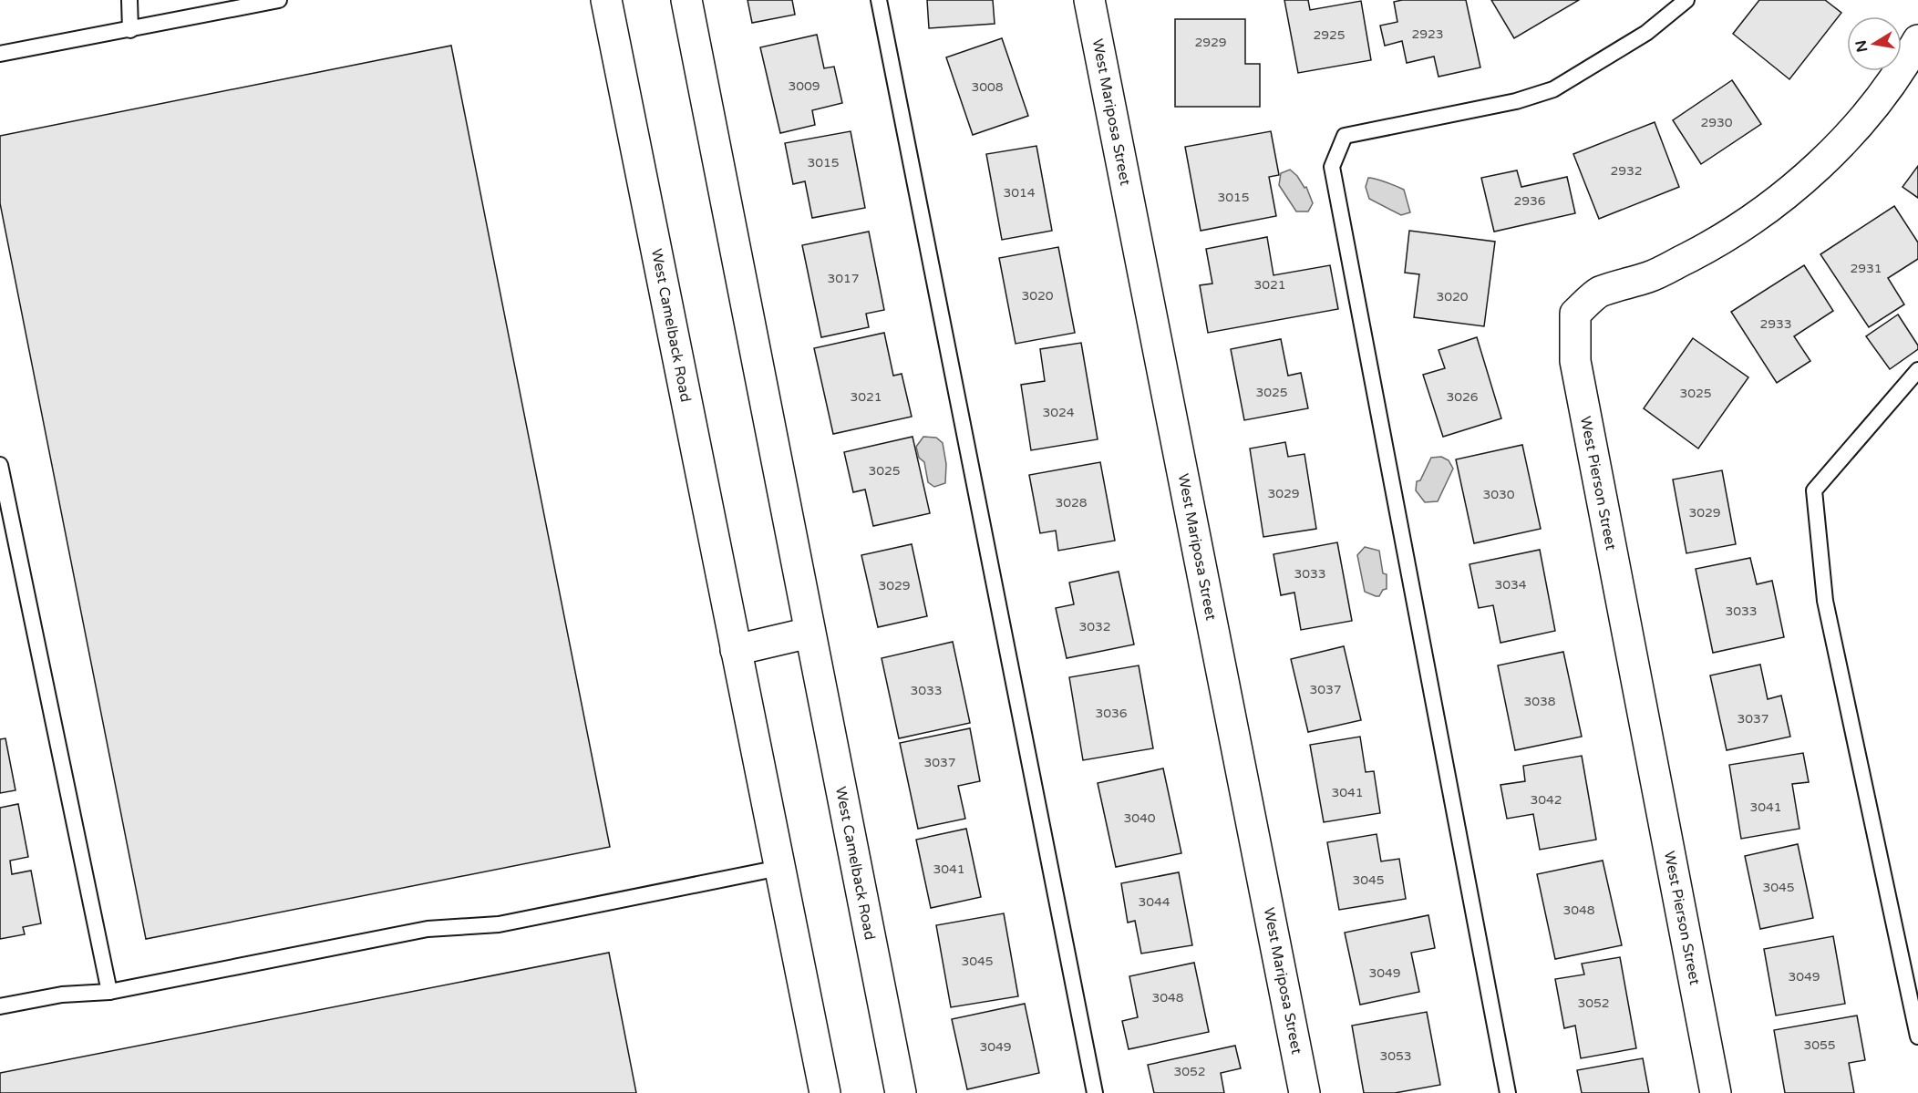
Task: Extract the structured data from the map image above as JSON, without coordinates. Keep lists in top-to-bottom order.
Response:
{
  "streets": {
    "street": ["West Mariposa Street", "West Camelback Road", "West Pierson Street"]
  },
  "house_numbers": [
    "2923",
    "2925",
    "2929",
    "3009",
    "3008",
    "2930",
    "3015",
    "2932",
    "3014",
    "3015",
    "2936",
    "2931",
    "3017",
    "3021",
    "3020",
    "3020",
    "2933",
    "3025",
    "3025",
    "3021",
    "3026",
    "3024",
    "3025",
    "3029",
    "3030",
    "3028",
    "3029",
    "3033",
    "3034",
    "3029",
    "3033",
    "3032",
    "3037",
    "3033",
    "3038",
    "3036",
    "3037",
    "3037",
    "3041",
    "3042",
    "3041",
    "3040",
    "3041",
    "3045",
    "3045",
    "3044",
    "3048",
    "3045",
    "3049",
    "3049",
    "3048",
    "3052",
    "3055",
    "3049",
    "3053",
    "3052"
  ],
  "north": "left"
}
